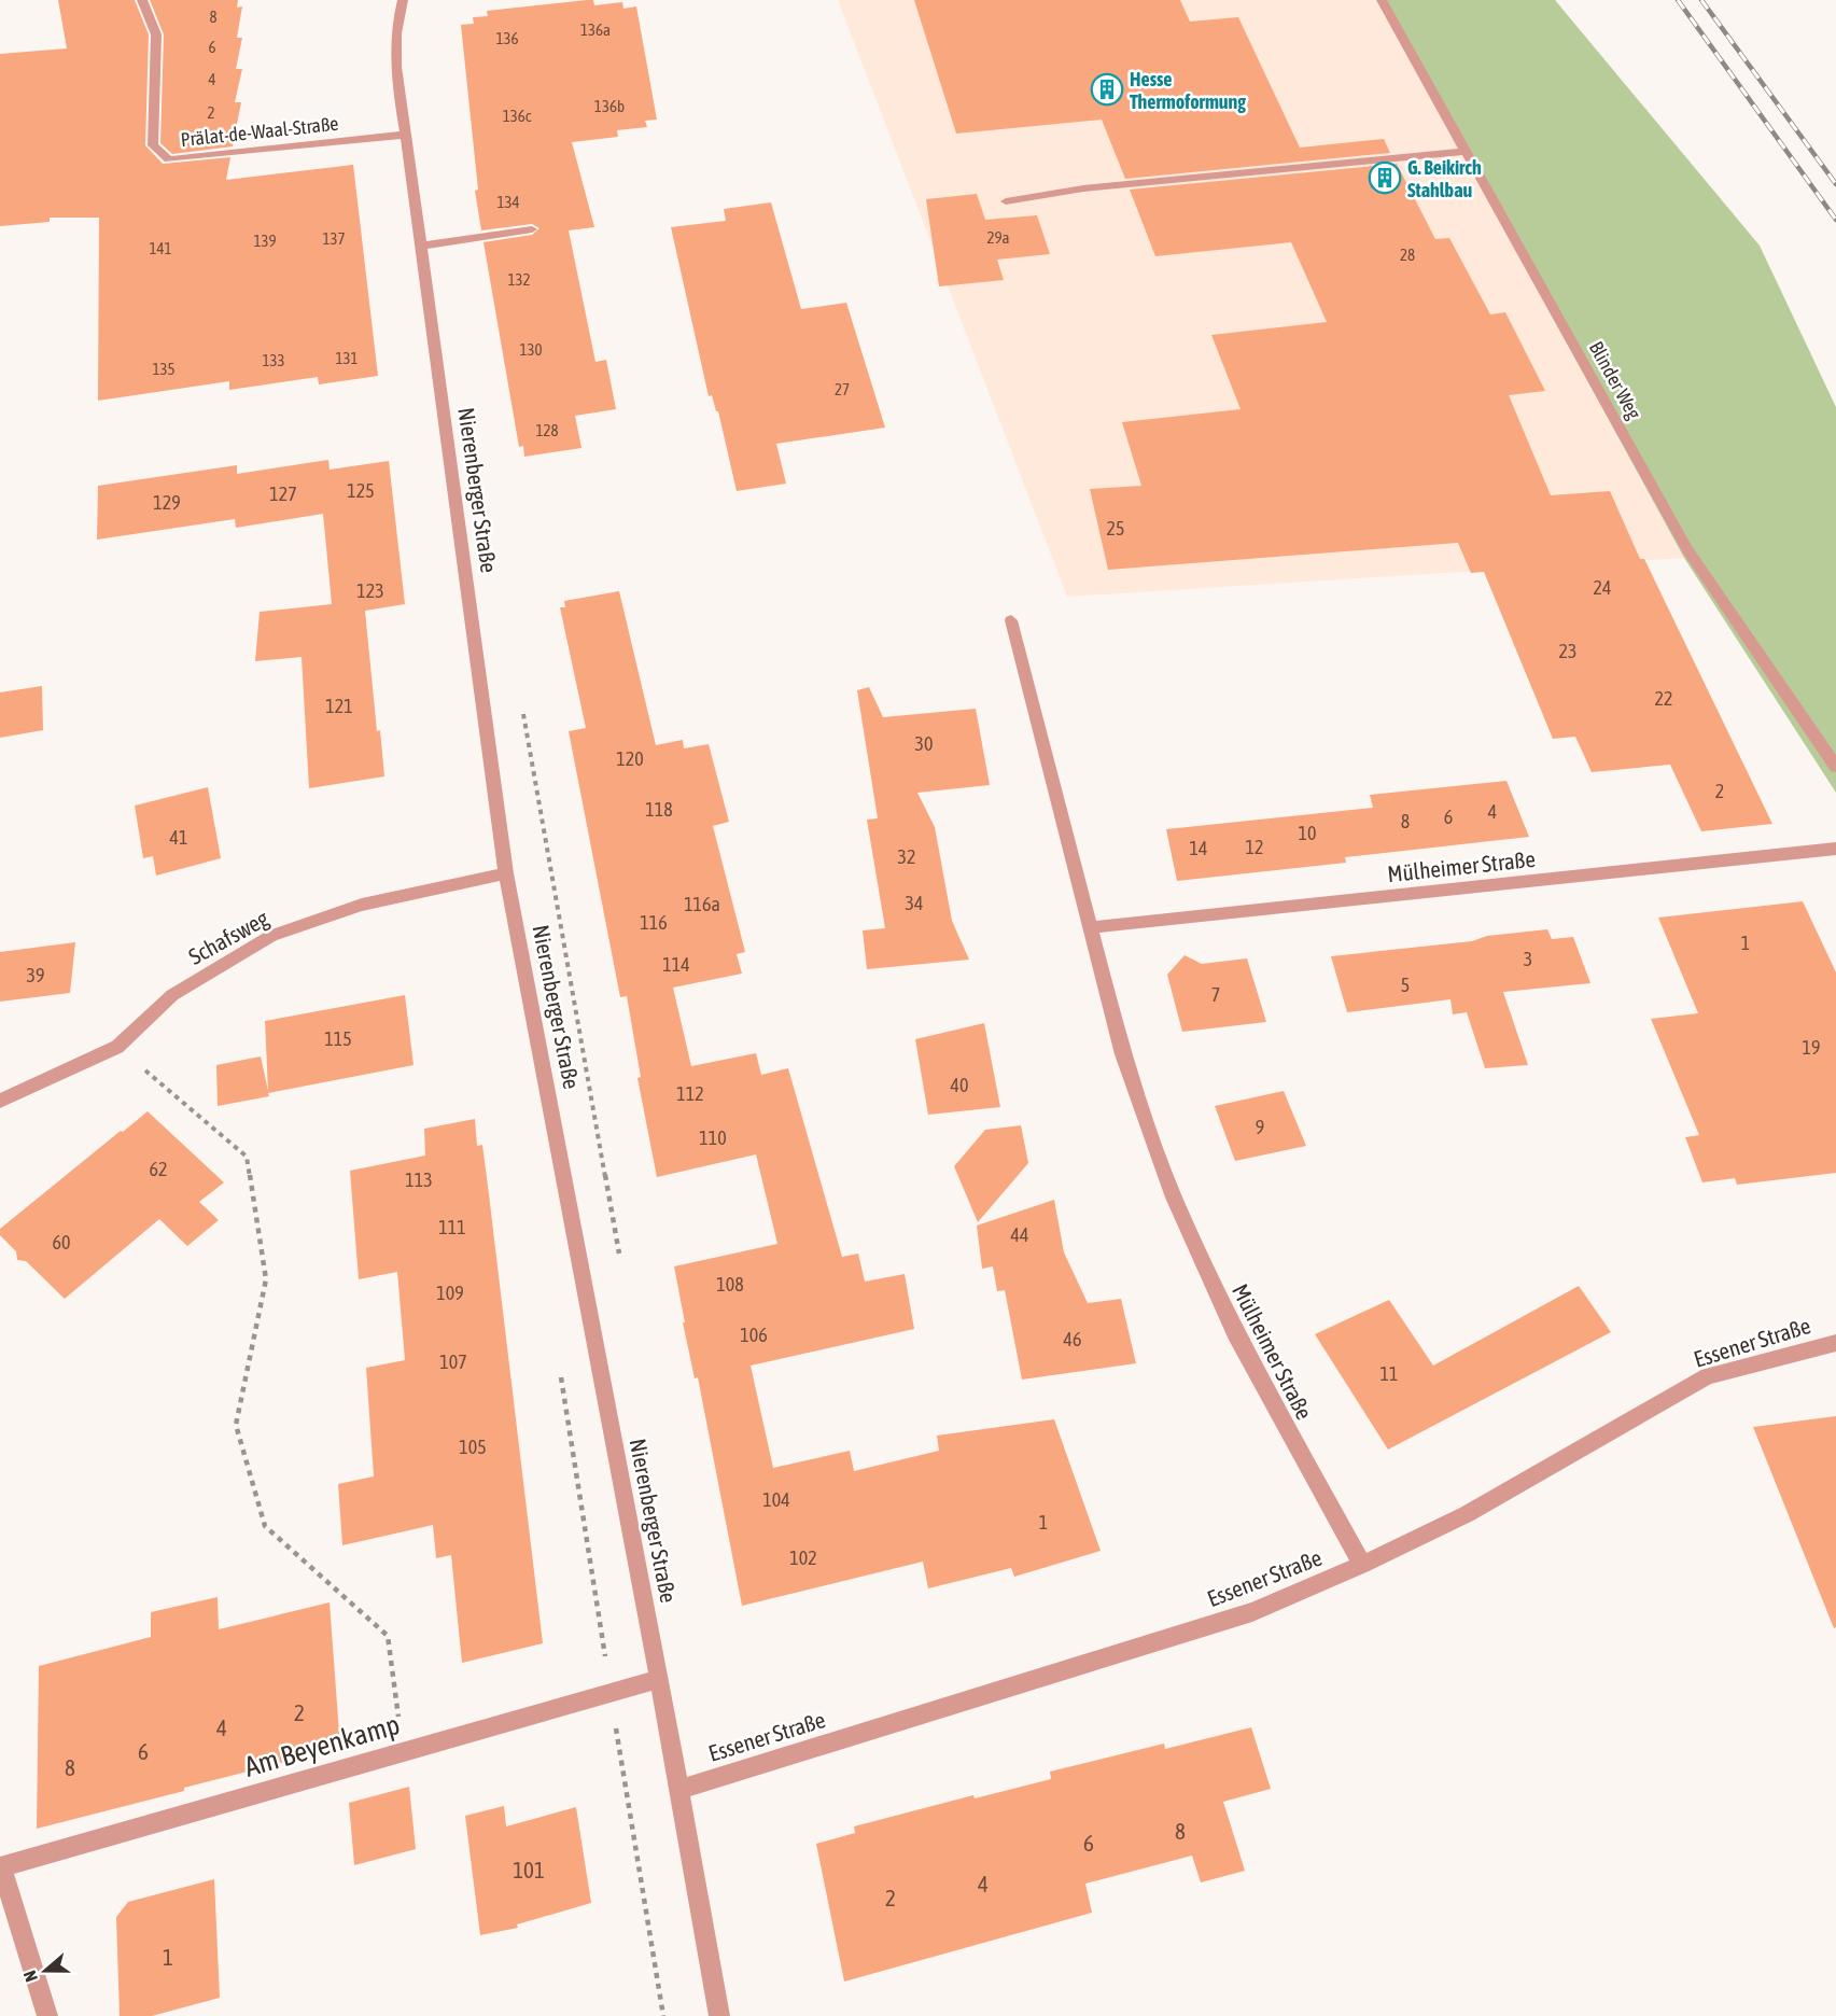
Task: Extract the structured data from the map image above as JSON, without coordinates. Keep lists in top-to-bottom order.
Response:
{
  "streets": {
    "street": [
      "Prälat-de-Waal-Straße",
      "Blinder Weg",
      "Nierenberger Straße",
      "Mülheimer Straße",
      "Schafsweg",
      "Essener Straße",
      "Am Beyenkamp"
    ]
  },
  "crossings": [
    ["Prälat-de-Waal-Straße", "Nierenberger Straße"],
    ["Nierenberger Straße", "Schafsweg"],
    ["Nierenberger Straße", "Essener Straße"],
    ["Nierenberger Straße", "Am Beyenkamp"],
    ["Mülheimer Straße", "Essener Straße"]
  ],
  "places": {
    "building": ["Hesse Thermoformung", "G. Beikirch Stahlbau"]
  },
  "house_numbers": [
    "8",
    "136a",
    "136",
    "6",
    "4",
    "136b",
    "2",
    "136c",
    "134",
    "29a",
    "137",
    "139",
    "141",
    "28",
    "132",
    "130",
    "131",
    "133",
    "135",
    "27",
    "128",
    "125",
    "127",
    "129",
    "25",
    "24",
    "123",
    "23",
    "22",
    "121",
    "30",
    "120",
    "2",
    "118",
    "4",
    "6",
    "8",
    "10",
    "41",
    "12",
    "14",
    "32",
    "34",
    "116a",
    "116",
    "1",
    "3",
    "114",
    "39",
    "5",
    "7",
    "115",
    "19",
    "40",
    "112",
    "9",
    "110",
    "62",
    "113",
    "111",
    "44",
    "60",
    "108",
    "109",
    "106",
    "46",
    "107",
    "11",
    "105",
    "104",
    "1",
    "102",
    "2",
    "4",
    "6",
    "8",
    "8",
    "6",
    "101",
    "4",
    "2",
    "1"
  ],
  "north": "left"
}
